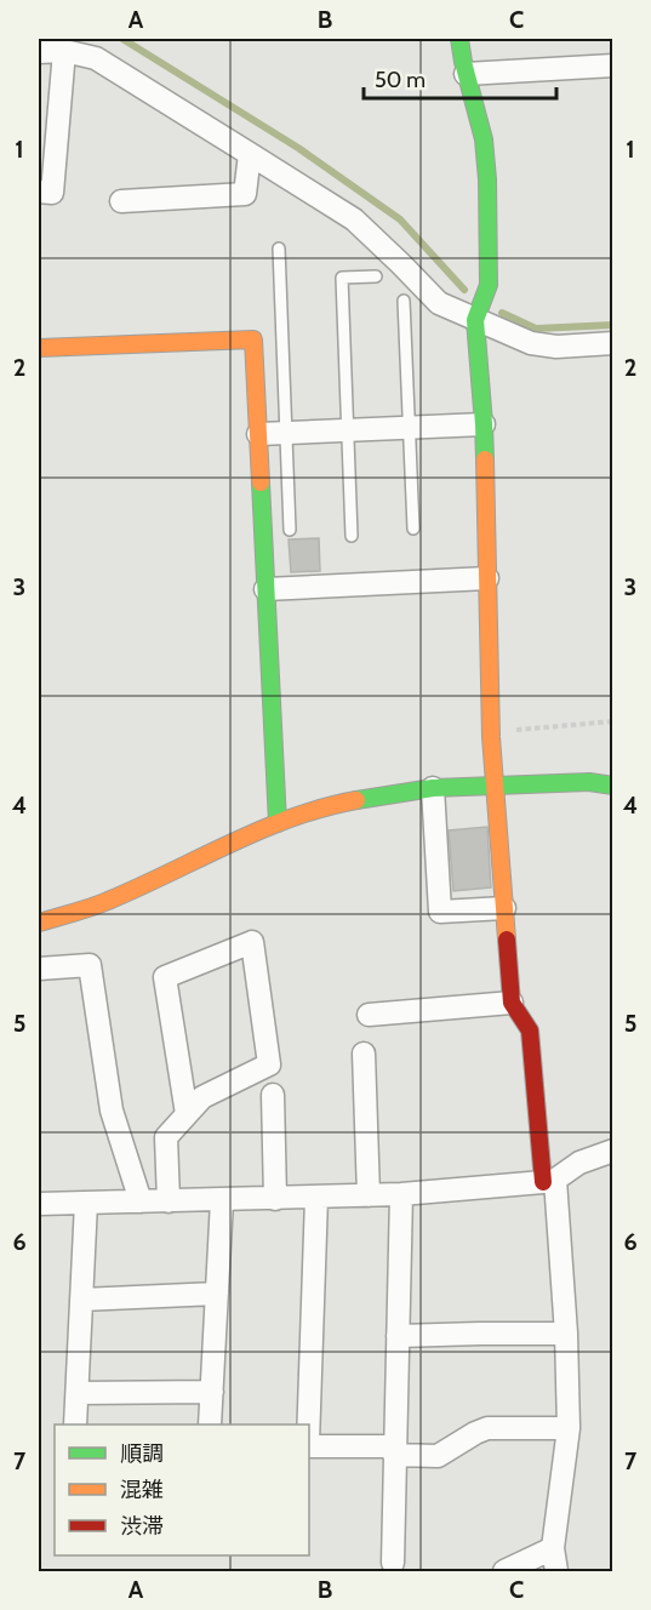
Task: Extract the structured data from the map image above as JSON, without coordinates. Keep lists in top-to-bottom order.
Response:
{
  "legend": ["順調", "混雑", "渋滞"],
  "scale_bar": "50 m",
  "grid": {
    "columns": ["A", "B", "C"],
    "rows": [
      "1",
      "2",
      "3",
      "4",
      "5",
      "6",
      "7"
    ]
  }
}
